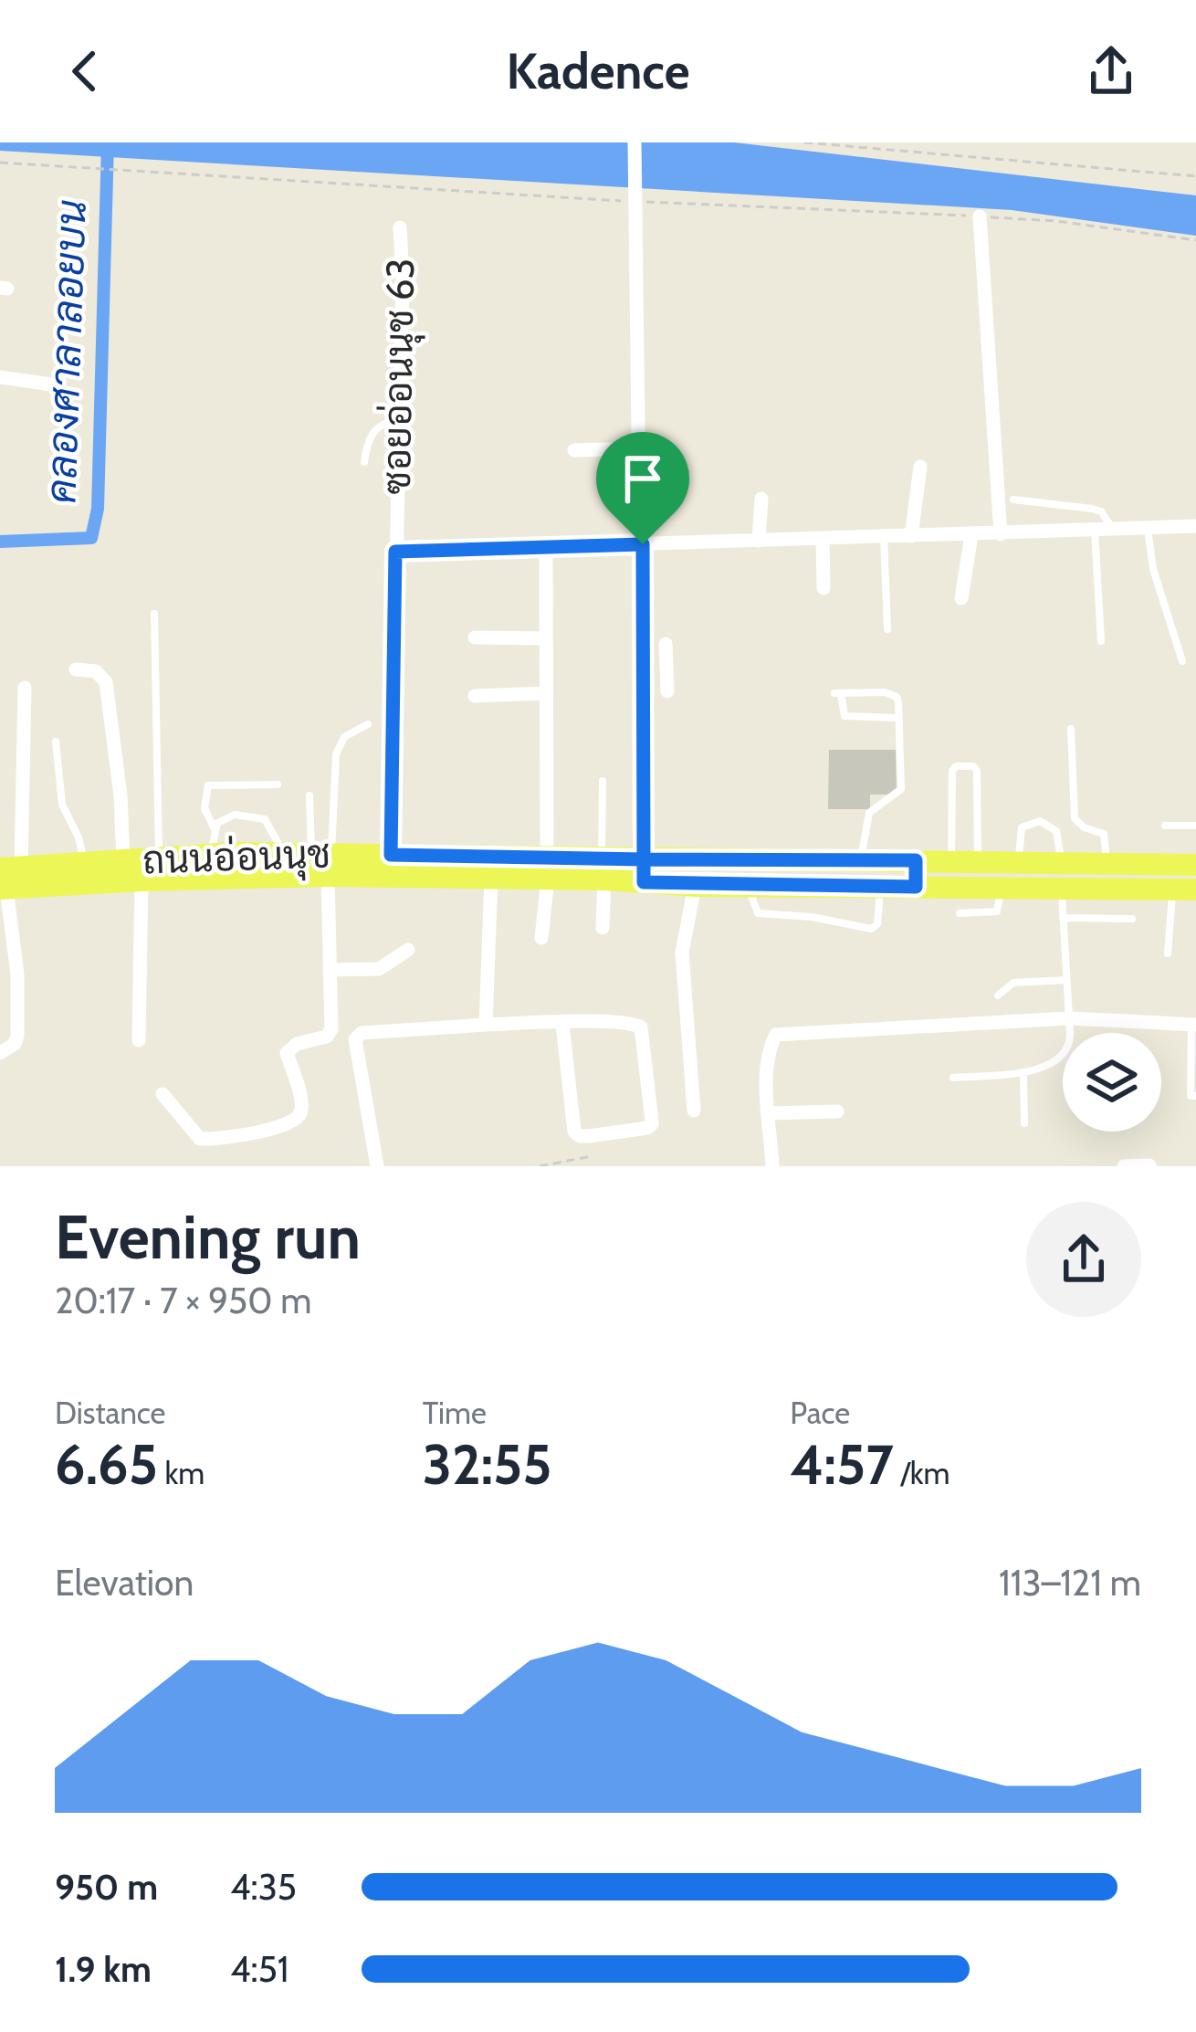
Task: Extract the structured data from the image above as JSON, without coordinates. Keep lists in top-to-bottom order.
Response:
{
  "streets": {
    "main road": ["ถนนอ่อนนุช"],
    "street": ["ซอยอ่อนนุช 63"]
  },
  "crossings": [
    ["ซอยอ่อนนุช 63", "ถนนอ่อนนุช"]
  ],
  "water": ["คลองศาลาลอยบน"],
  "page": {
    "header": "Kadence",
    "heading": ["Evening run", "20:17 · 7 × 950 m"],
    "stats": [
      ["Distance", "6.65 km"],
      ["Time", "32:55"],
      ["Pace", "4:57 /km"]
    ],
    "chart": ["Elevation", "113–121 m"],
    "list": [
      {
        "name": "950 m",
        "note": "4:35"
      },
      {
        "name": "1.9 km",
        "note": "4:51"
      }
    ]
  }
}
